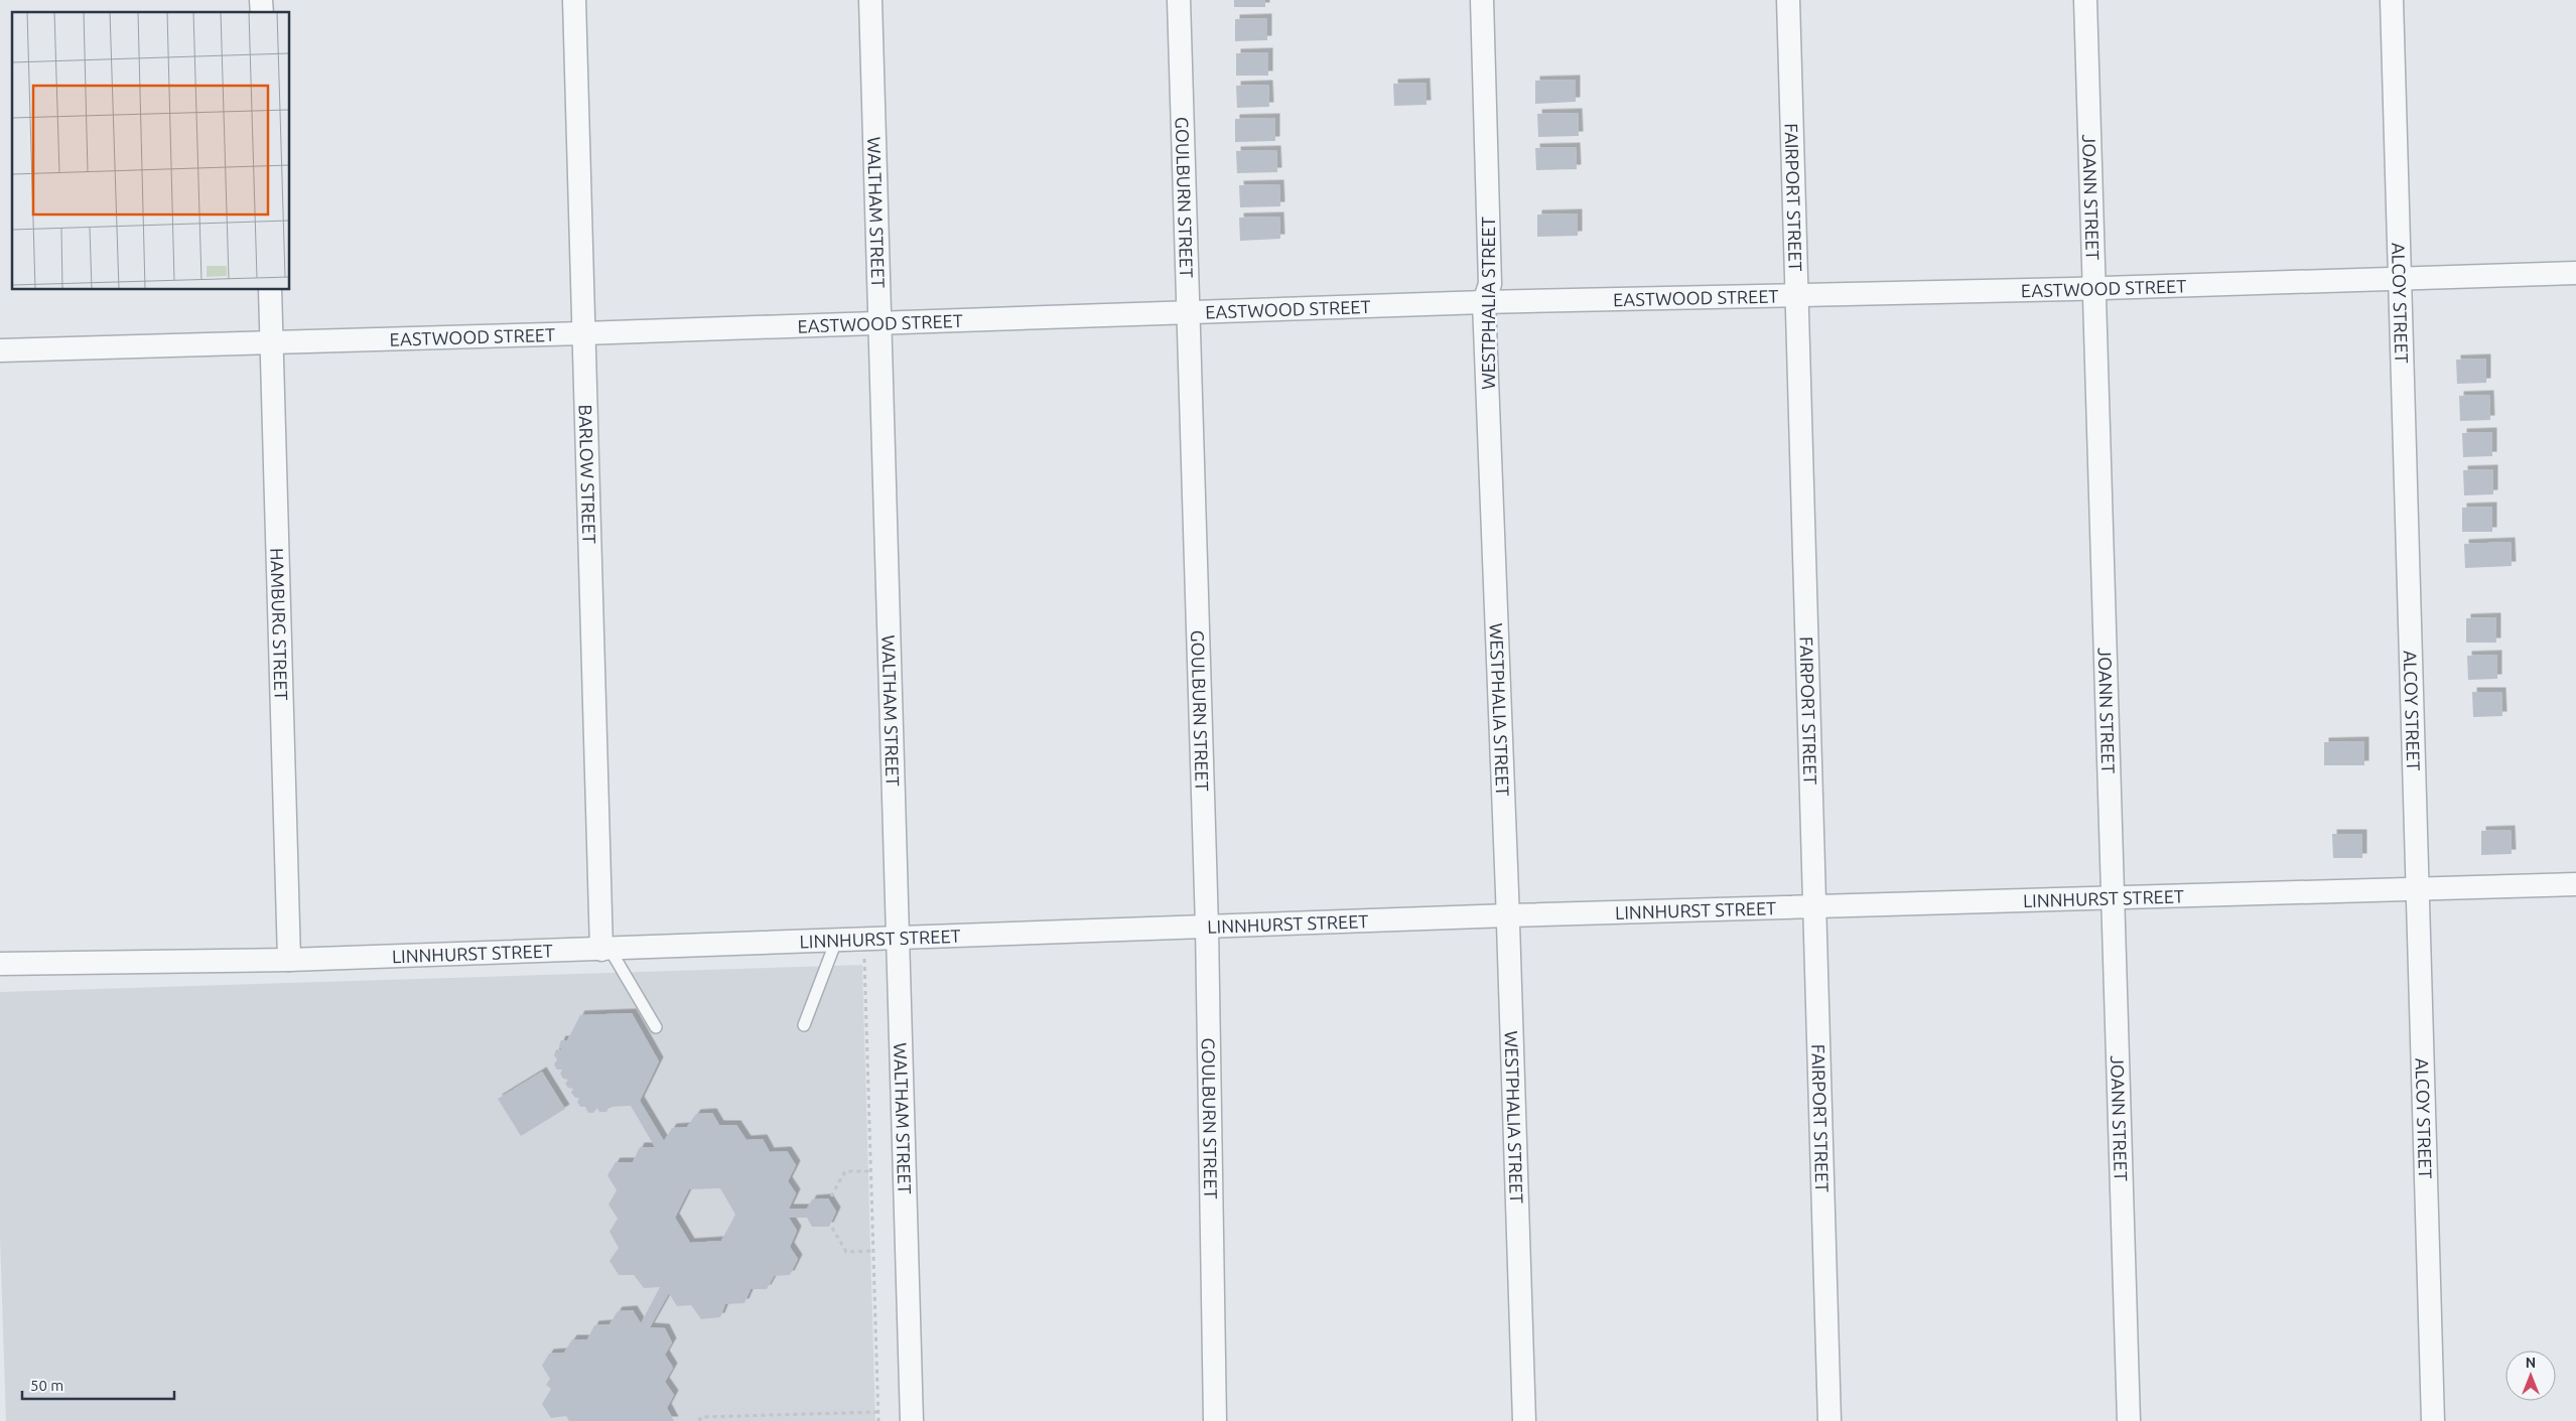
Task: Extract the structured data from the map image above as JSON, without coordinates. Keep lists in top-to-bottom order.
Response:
{
  "streets": {
    "street": [
      "GOULBURN STREET",
      "FAIRPORT STREET",
      "JOANN STREET",
      "WALTHAM STREET",
      "EASTWOOD STREET",
      "WESTPHALIA STREET",
      "ALCOY STREET",
      "BARLOW STREET",
      "HAMBURG STREET",
      "LINNHURST STREET"
    ]
  },
  "crossings": [
    ["GOULBURN STREET", "EASTWOOD STREET"],
    ["GOULBURN STREET", "LINNHURST STREET"],
    ["FAIRPORT STREET", "EASTWOOD STREET"],
    ["FAIRPORT STREET", "LINNHURST STREET"],
    ["JOANN STREET", "EASTWOOD STREET"],
    ["JOANN STREET", "LINNHURST STREET"],
    ["WALTHAM STREET", "EASTWOOD STREET"],
    ["WALTHAM STREET", "LINNHURST STREET"],
    ["EASTWOOD STREET", "WESTPHALIA STREET"],
    ["EASTWOOD STREET", "ALCOY STREET"],
    ["EASTWOOD STREET", "BARLOW STREET"],
    ["EASTWOOD STREET", "HAMBURG STREET"],
    ["WESTPHALIA STREET", "LINNHURST STREET"],
    ["ALCOY STREET", "LINNHURST STREET"],
    ["BARLOW STREET", "LINNHURST STREET"],
    ["HAMBURG STREET", "LINNHURST STREET"]
  ],
  "scale_bar": "50 m",
  "north": "top"
}
